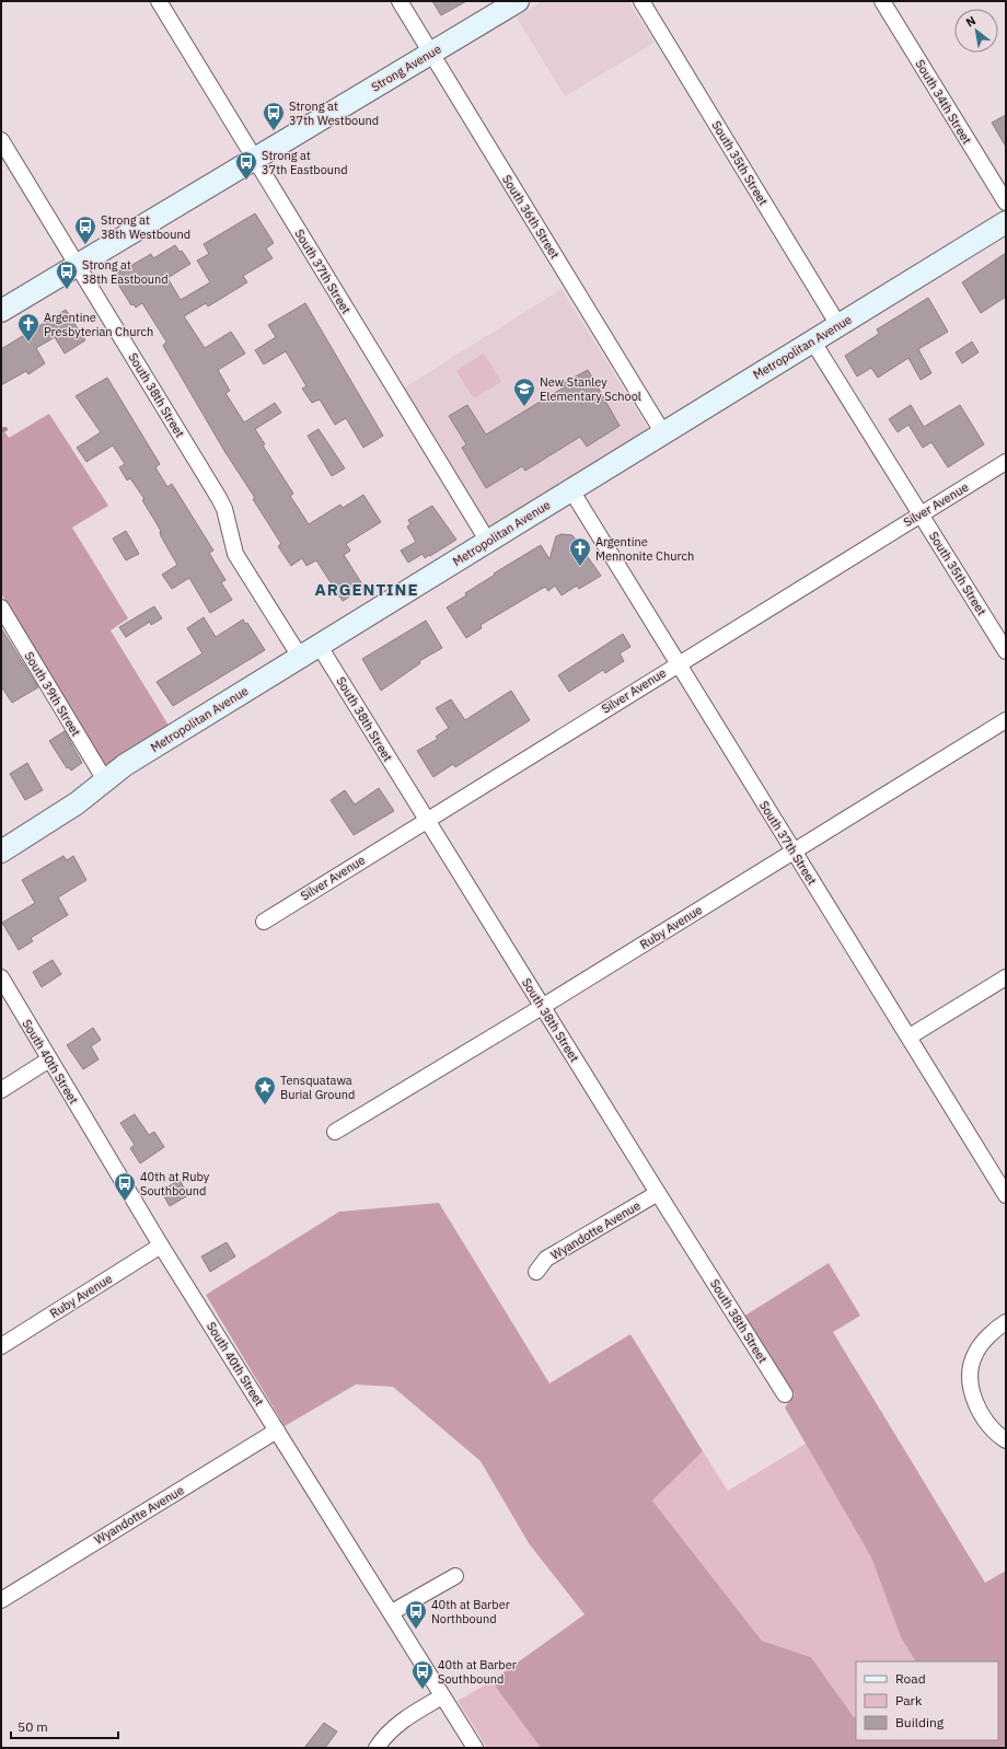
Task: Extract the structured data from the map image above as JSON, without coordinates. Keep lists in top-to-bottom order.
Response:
{
  "streets": {
    "main road": ["Strong Avenue", "Metropolitan Avenue"],
    "street": [
      "South 34th Street",
      "South 35th Street",
      "South 36th Street",
      "South 37th Street",
      "South 38th Street",
      "Silver Avenue",
      "South 39th Street",
      "Ruby Avenue",
      "South 40th Street",
      "Wyandotte Avenue"
    ]
  },
  "crossings": [
    ["Strong Avenue", "South 36th Street"],
    ["Strong Avenue", "South 37th Street"],
    ["Strong Avenue", "South 38th Street"],
    ["South 35th Street", "Metropolitan Avenue"],
    ["South 35th Street", "Silver Avenue"],
    ["South 36th Street", "Metropolitan Avenue"],
    ["South 37th Street", "Metropolitan Avenue"],
    ["South 37th Street", "Silver Avenue"],
    ["South 37th Street", "Ruby Avenue"],
    ["Metropolitan Avenue", "South 38th Street"],
    ["Metropolitan Avenue", "South 39th Street"],
    ["South 38th Street", "Silver Avenue"],
    ["South 38th Street", "Ruby Avenue"],
    ["South 38th Street", "Wyandotte Avenue"],
    ["Ruby Avenue", "South 40th Street"],
    ["South 40th Street", "Wyandotte Avenue"]
  ],
  "districts": ["ARGENTINE"],
  "places": {
    "bus stop": [
      "Strong at 37th Westbound",
      "Strong at 37th Eastbound",
      "Strong at 38th Westbound",
      "Strong at 38th Eastbound",
      "40th at Ruby Southbound",
      "40th at Barber Northbound",
      "40th at Barber Southbound"
    ],
    "church": ["Argentine Presbyterian Church", "Argentine Mennonite Church"],
    "school or university": ["New Stanley Elementary School"],
    "place": ["Tensquatawa Burial Ground"]
  },
  "legend": ["Road", "Park", "Building"],
  "scale_bar": "50 m",
  "north": "top left"
}
